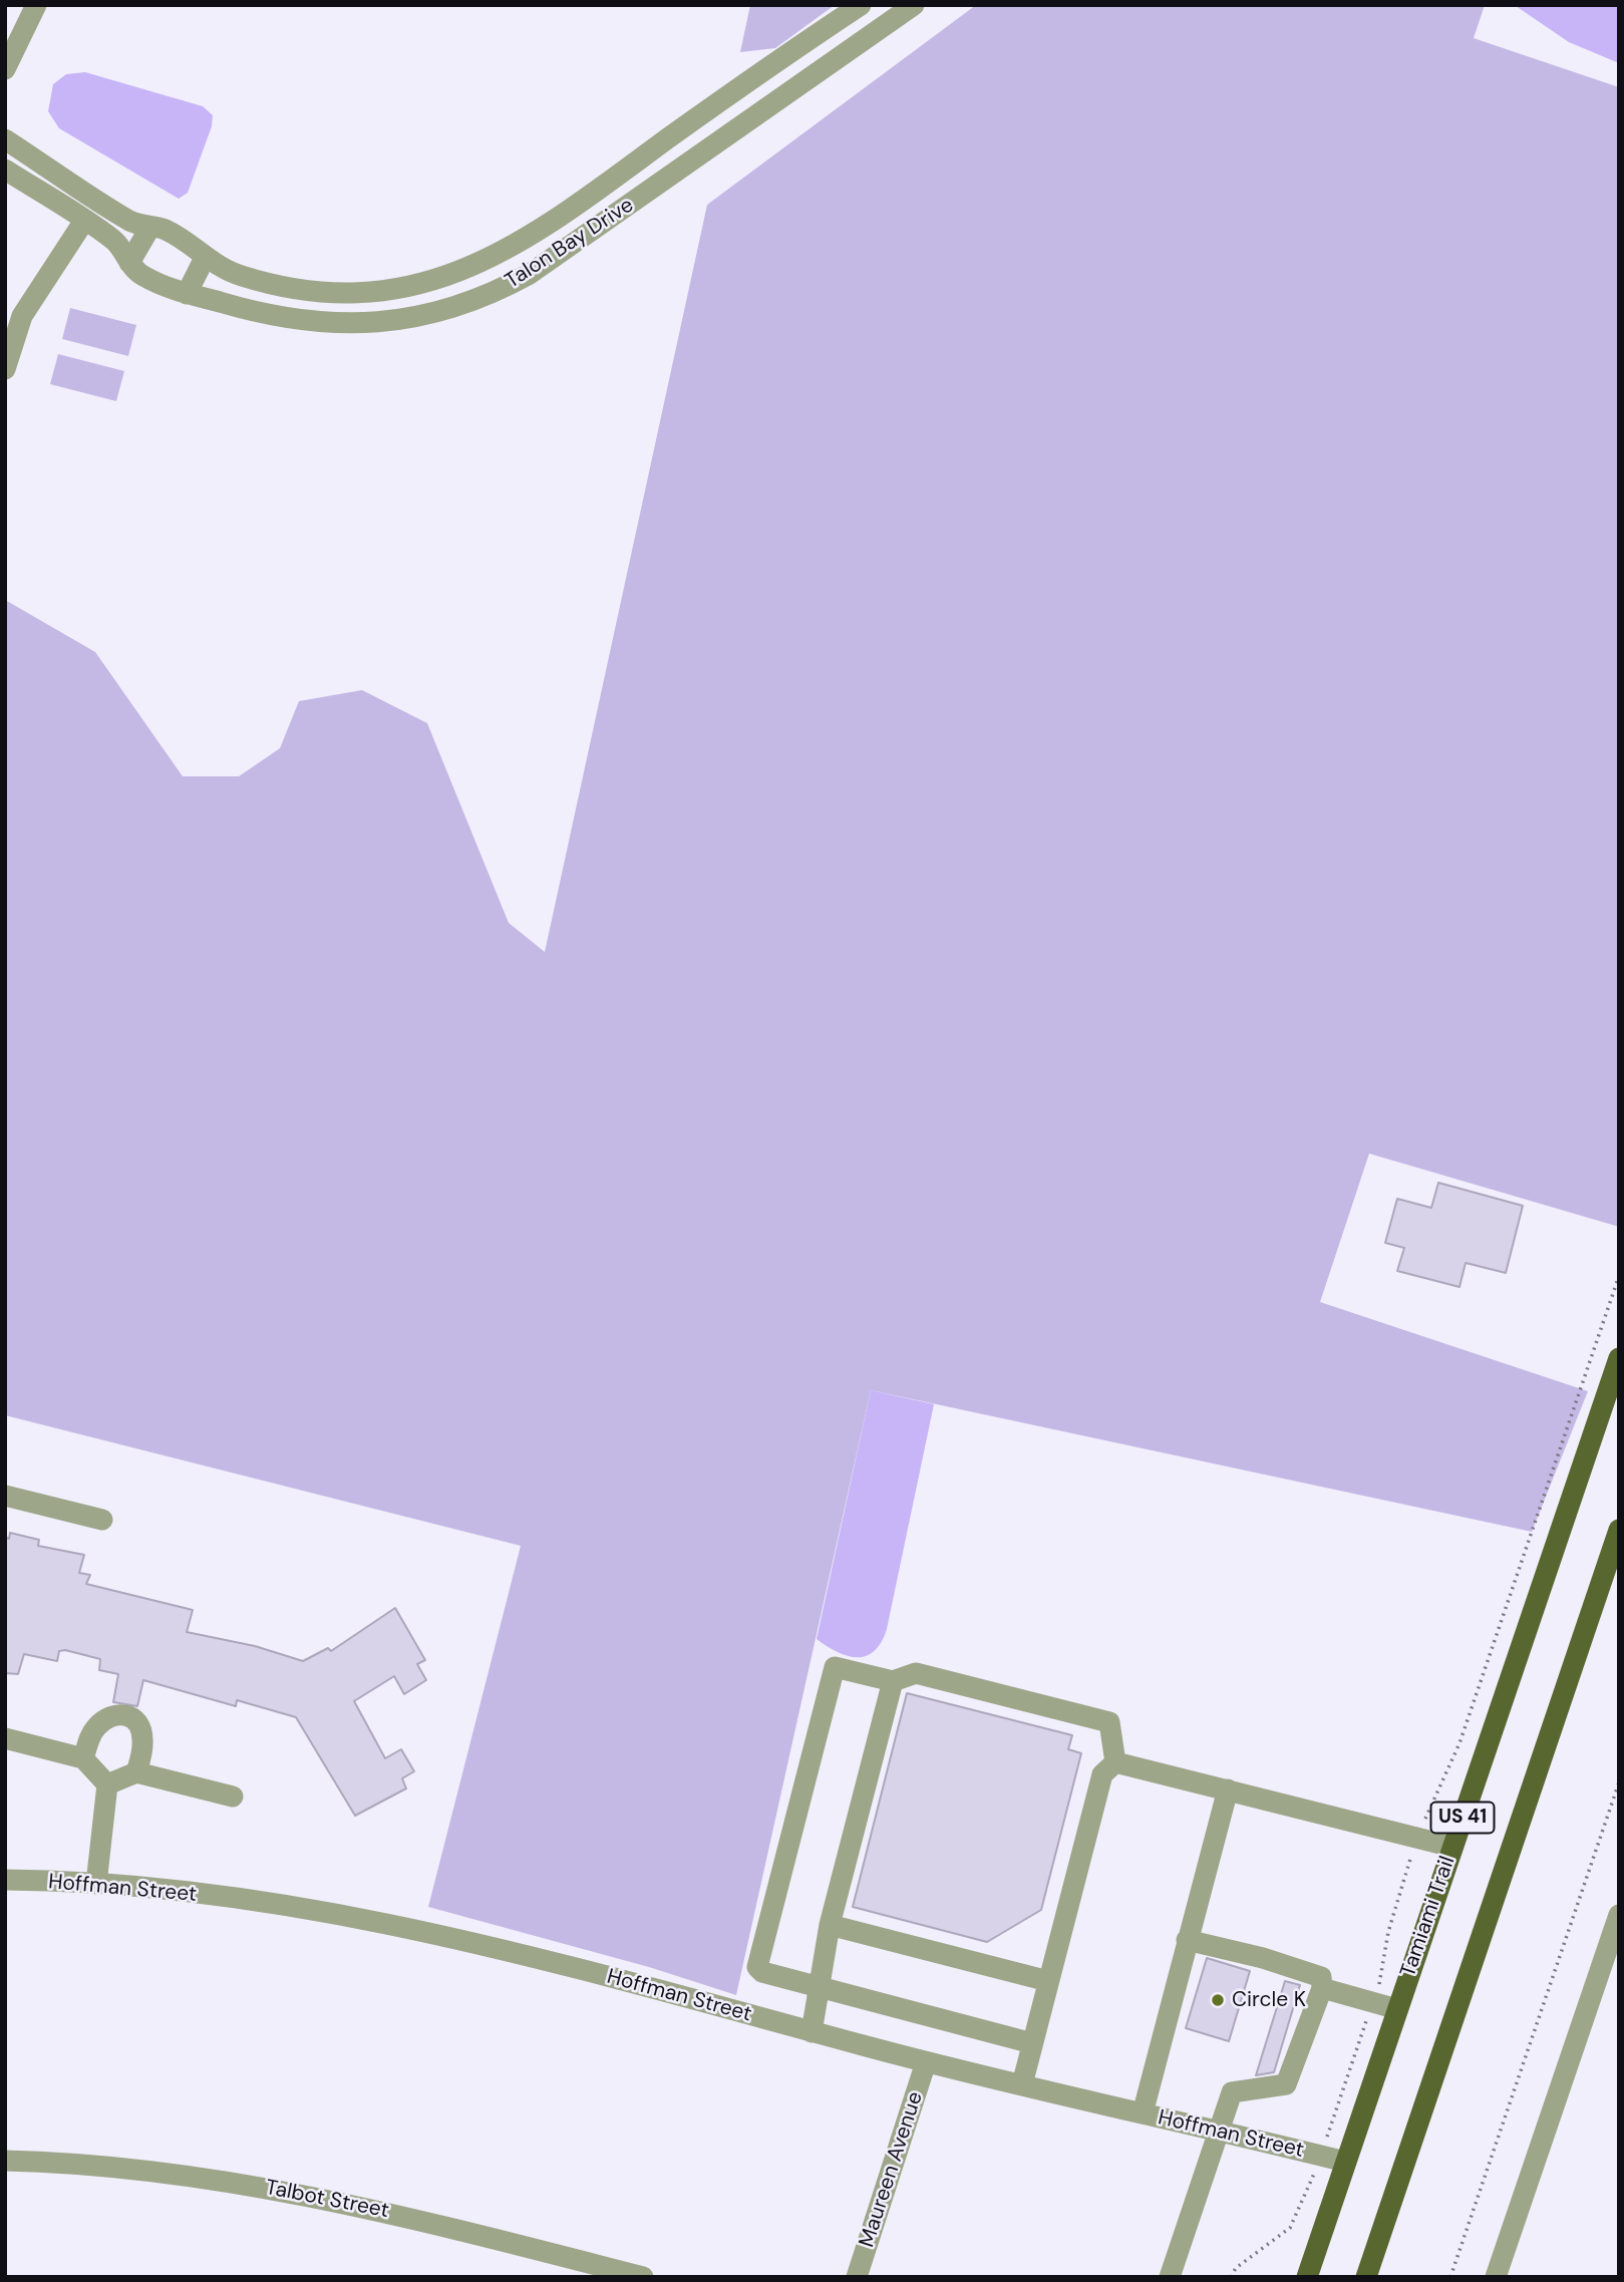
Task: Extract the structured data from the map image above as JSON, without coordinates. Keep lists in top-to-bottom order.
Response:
{
  "streets": {
    "main road": ["US 41", "Tamiami Trail"],
    "street": [
      "Talon Bay Drive",
      "Hoffman Street",
      "Maureen Avenue",
      "Talbot Street"
    ]
  },
  "crossings": [
    ["Hoffman Street", "Tamiami Trail"],
    ["Hoffman Street", "Maureen Avenue"]
  ],
  "places": ["Circle K"]
}
